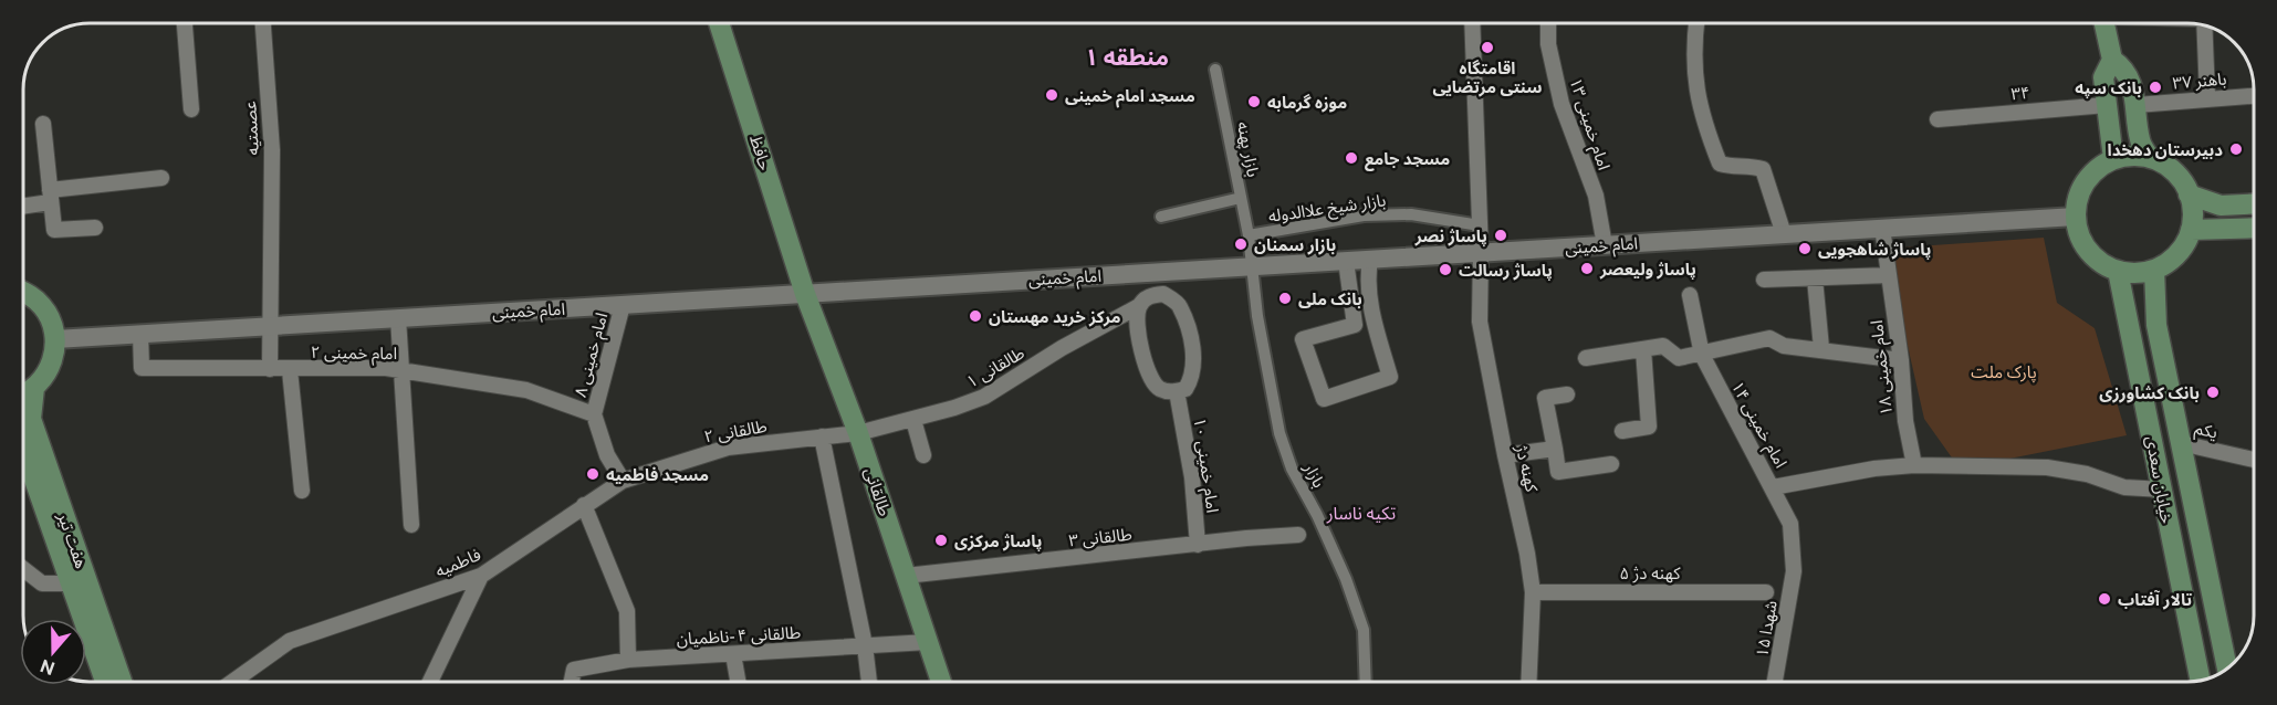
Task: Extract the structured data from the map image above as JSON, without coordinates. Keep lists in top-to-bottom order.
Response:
{
  "streets": {
    "main road": [
      "حافظ",
      "خیابان سعدی",
      "طالقانی",
      "هفت تیر"
    ],
    "street": [
      "باهنر ۳۷",
      "۳۴",
      "امام خمینی ۱۳",
      "عصمتیه",
      "بازار پهنه",
      "بازار شیخ علاالدوله",
      "امام خمینی",
      "امام خمینی ۲",
      "امام خمینی ۸",
      "طالقانی ۱",
      "امام خمینی ۱۸",
      "امام خمینی ۱۴",
      "یکم",
      "طالقانی ۲",
      "امام خمینی ۱۰",
      "کهنه دژ",
      "بازار",
      "طالقانی ۳",
      "فاطمیه",
      "کهنه دژ ۵",
      "شهدا ۱۵",
      "طالقانی ۴ -ناظمیان"
    ]
  },
  "crossings": [
    ["امام خمینی ۱۳", "امام خمینی"],
    ["عصمتیه", "امام خمینی"],
    ["عصمتیه", "امام خمینی ۲"],
    ["بازار پهنه", "بازار شیخ علاالدوله"],
    ["حافظ", "امام خمینی"],
    ["حافظ", "طالقانی"],
    ["بازار شیخ علاالدوله", "امام خمینی"],
    ["بازار شیخ علاالدوله", "کهنه دژ"],
    ["بازار شیخ علاالدوله", "بازار"],
    ["امام خمینی", "امام خمینی ۲"],
    ["امام خمینی", "امام خمینی ۸"],
    ["امام خمینی", "امام خمینی ۱۸"],
    ["امام خمینی", "کهنه دژ"],
    ["امام خمینی", "بازار"],
    ["امام خمینی", "خیابان سعدی"],
    ["امام خمینی", "طالقانی"],
    ["امام خمینی ۲", "امام خمینی ۸"],
    ["طالقانی ۱", "طالقانی ۲"],
    ["طالقانی ۱", "امام خمینی ۱۰"],
    ["طالقانی ۱", "طالقانی"],
    ["امام خمینی ۱۴", "شهدا ۱۵"],
    ["یکم", "خیابان سعدی"],
    ["طالقانی ۲", "طالقانی"],
    ["طالقانی ۲", "فاطمیه"],
    ["امام خمینی ۱۰", "طالقانی ۳"],
    ["کهنه دژ", "کهنه دژ ۵"],
    ["طالقانی", "طالقانی ۳"],
    ["طالقانی", "طالقانی ۴ -ناظمیان"]
  ],
  "districts": ["منطقه ۱", "تکیه ناسار"],
  "parks": ["پارک ملت"],
  "places": [
    "اقامتگاه سنتی مرتضایی",
    "بانک سپه",
    "مسجد امام خمینی",
    "موزه گرمابه",
    "دبیرستان دهخدا",
    "مسجد جامع",
    "پاساژ نصر",
    "بازار سمنان",
    "پاساژ شاهجویی",
    "پاساژ ولیعصر",
    "پاساژ رسالت",
    "بانک ملی",
    "مرکز خرید مهستان",
    "بانک کشاورزی",
    "مسجد فاطمیه",
    "پاساژ مرکزی",
    "تالار آفتاب"
  ],
  "north": "bottom"
}
